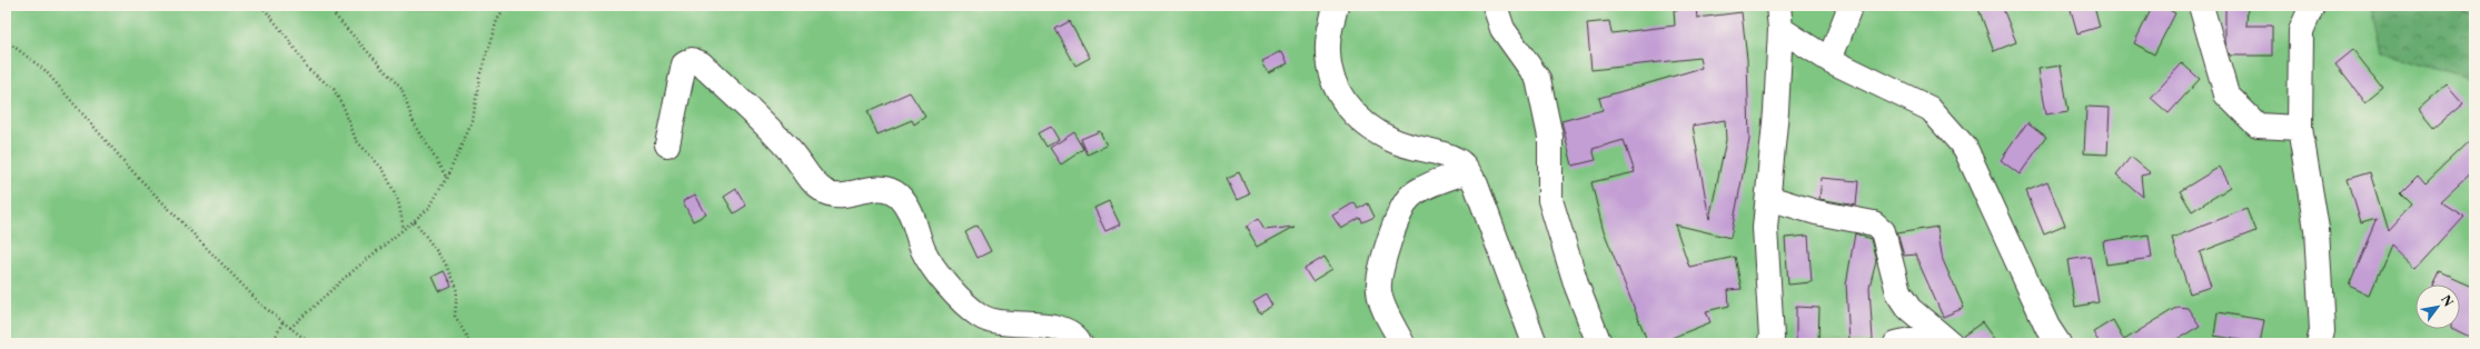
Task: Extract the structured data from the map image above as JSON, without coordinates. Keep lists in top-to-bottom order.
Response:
{
  "north": "top right"
}
